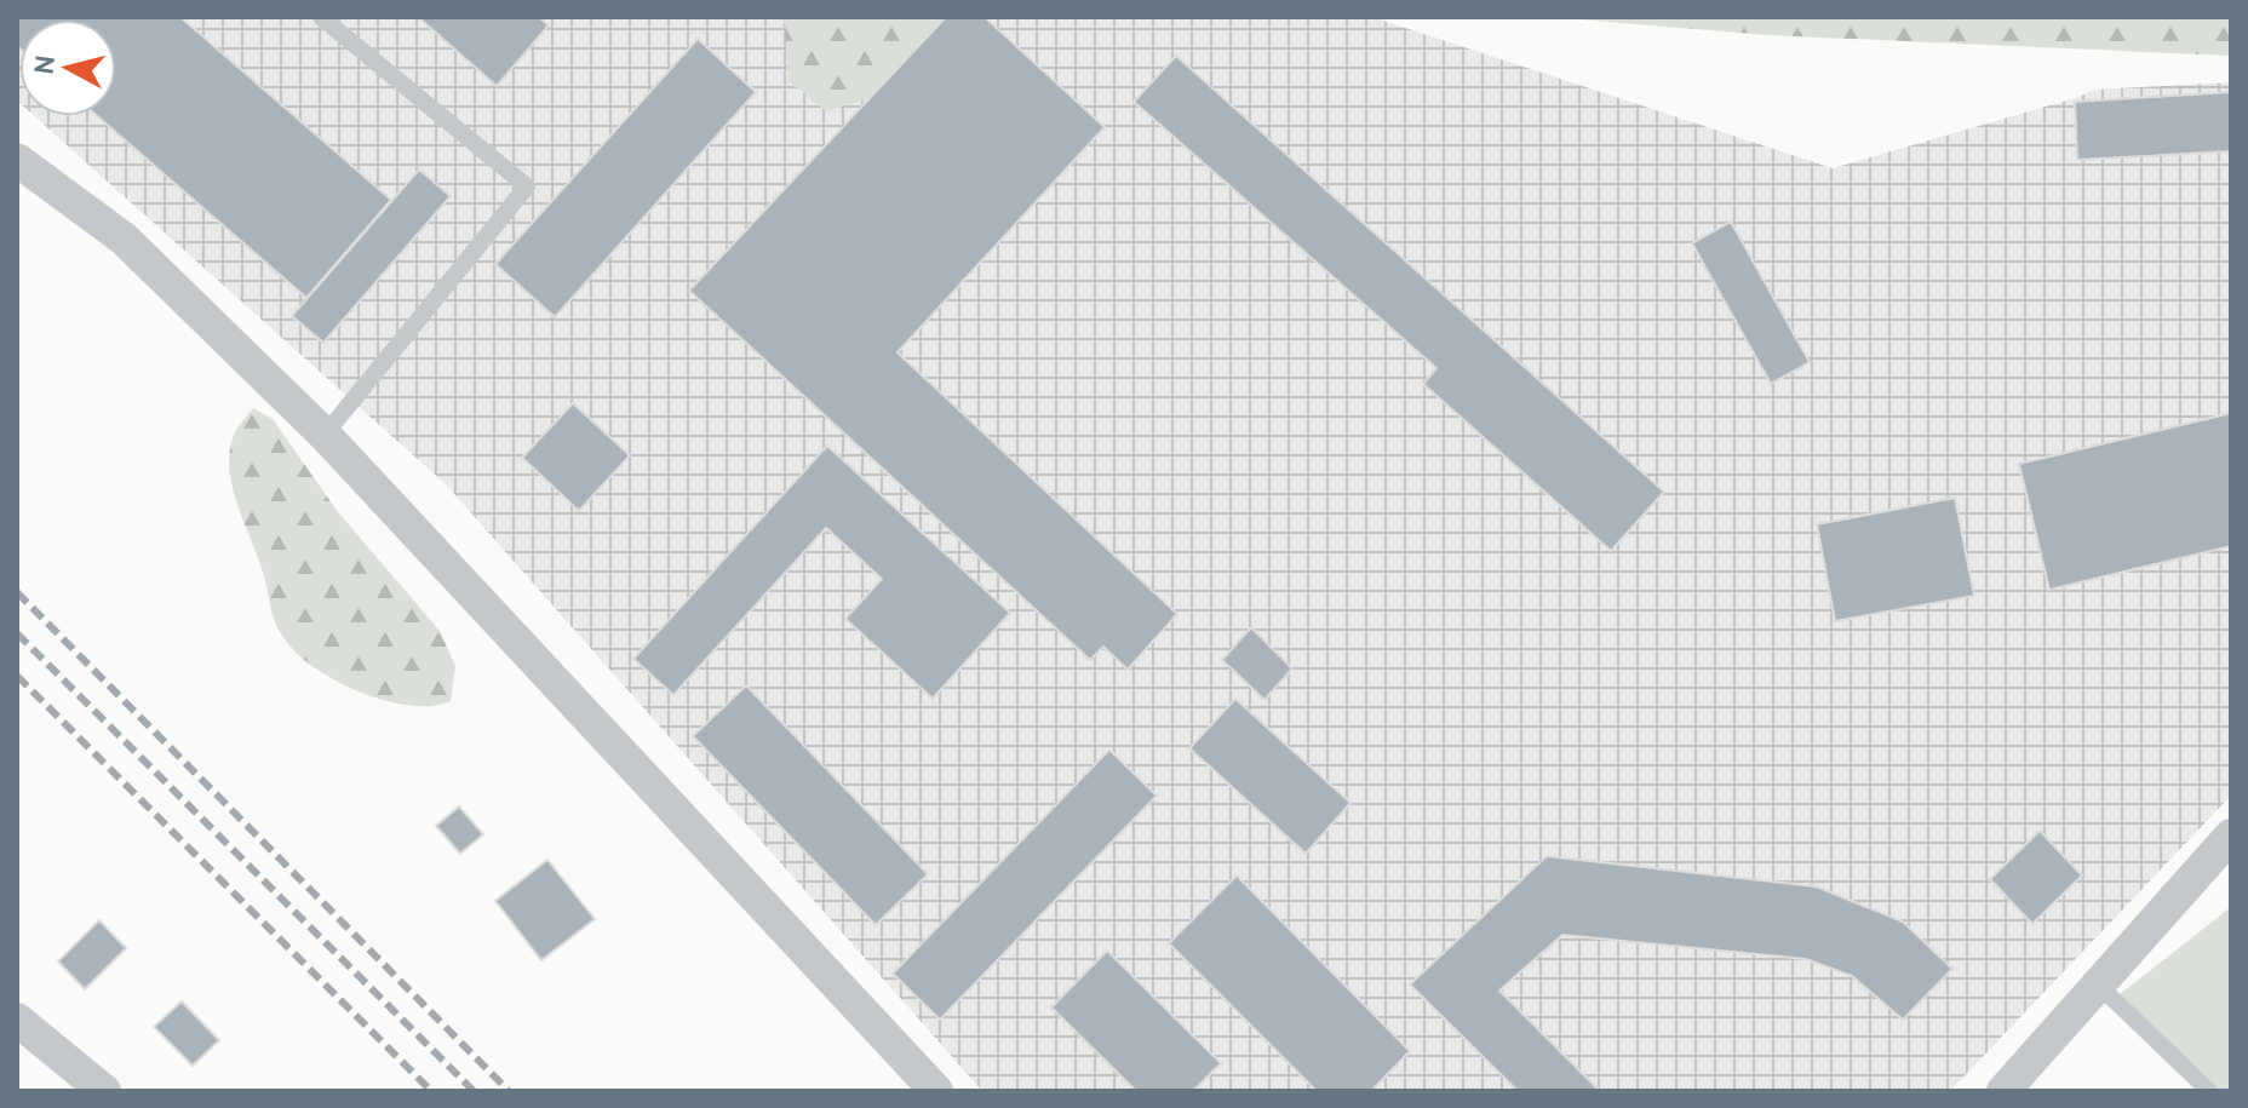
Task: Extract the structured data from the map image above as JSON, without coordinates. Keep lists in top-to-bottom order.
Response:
{
  "north": "left"
}
